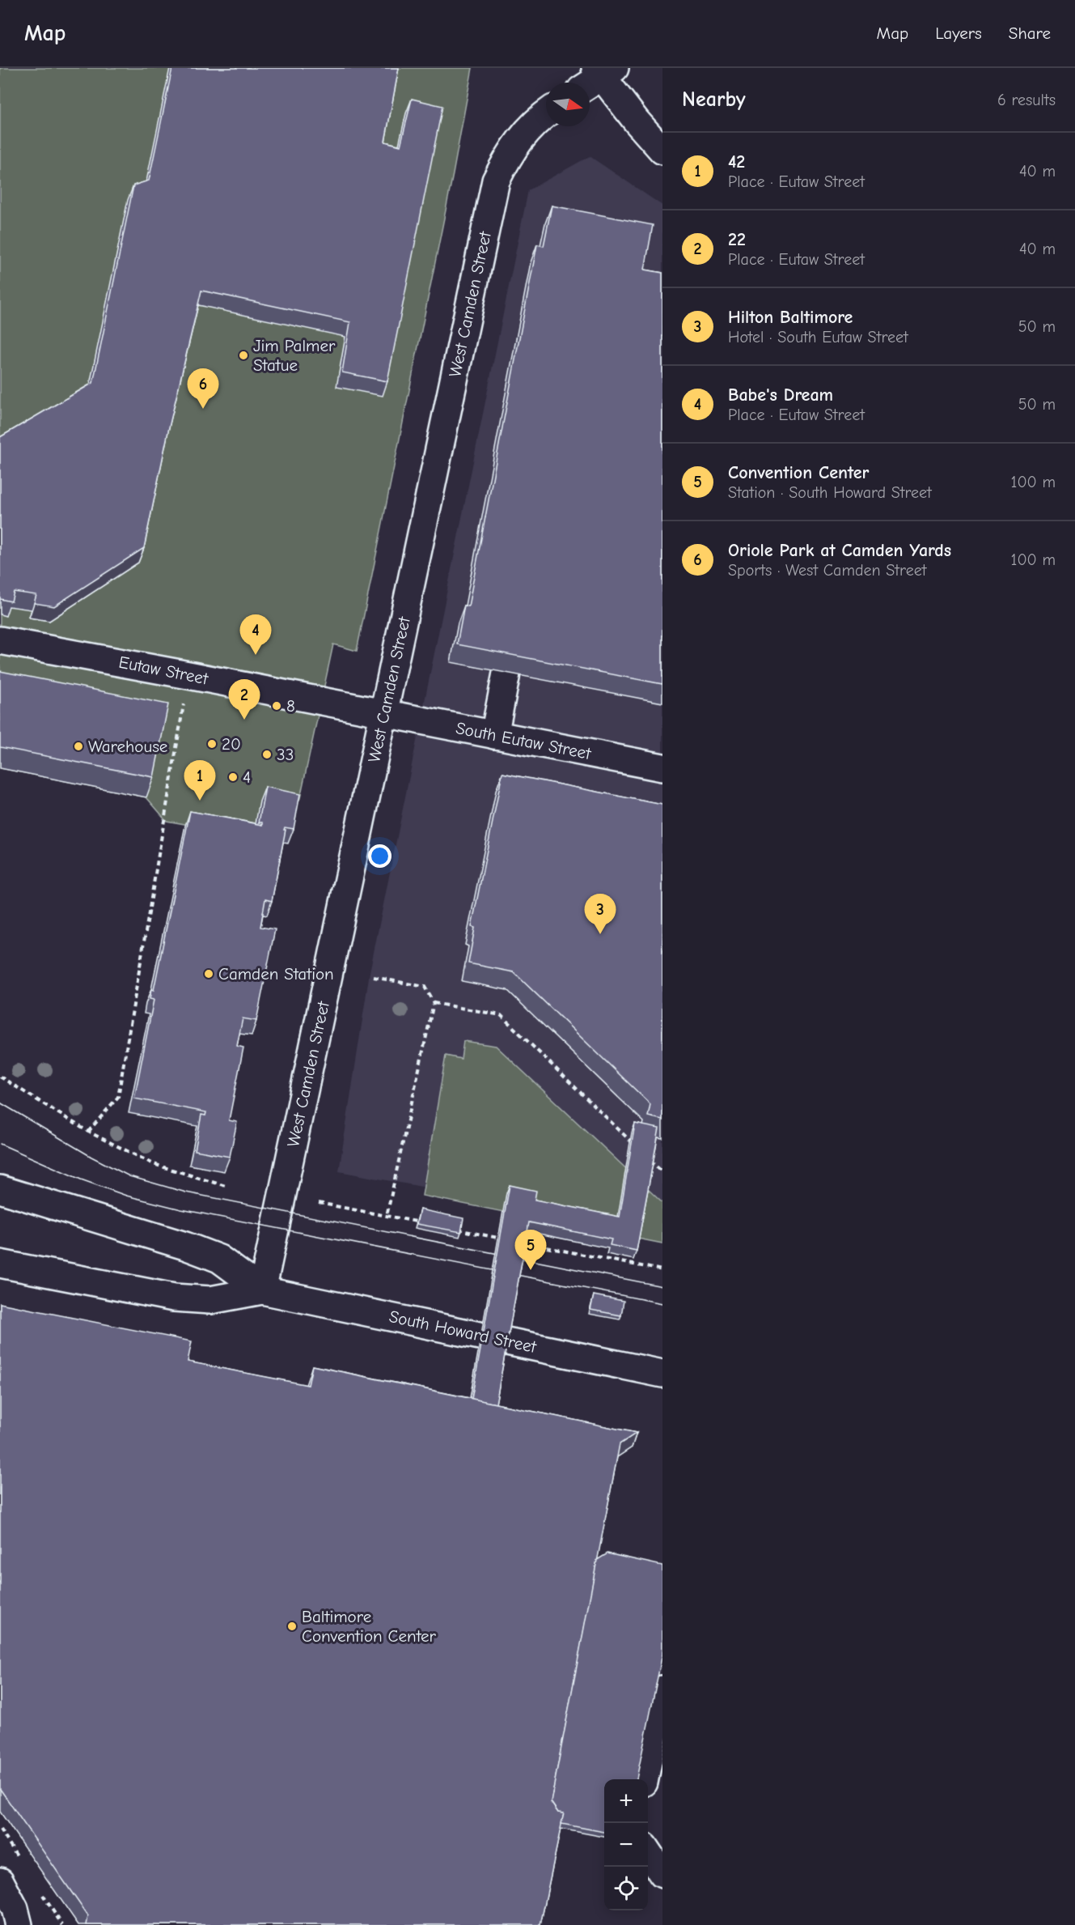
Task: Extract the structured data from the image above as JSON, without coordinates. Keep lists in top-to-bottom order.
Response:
{
  "streets": {
    "street": [
      "West Camden Street",
      "Eutaw Street",
      "South Eutaw Street",
      "South Howard Street"
    ]
  },
  "crossings": [
    ["West Camden Street", "Eutaw Street"],
    ["West Camden Street", "South Eutaw Street"],
    ["West Camden Street", "South Howard Street"],
    ["Eutaw Street", "South Eutaw Street"]
  ],
  "places": [
    "Jim Palmer Statue",
    "8",
    "20",
    "Warehouse",
    "33",
    "4",
    "Camden Station",
    "Baltimore Convention Center"
  ],
  "north": "right",
  "page": {
    "header": "Map",
    "nav": ["Map", "Layers", "Share"],
    "heading": ["Nearby", "6 results"],
    "list": [
      {
        "mark": "1",
        "name": "42",
        "note": "Place · Eutaw Street",
        "value": "40 m"
      },
      {
        "mark": "2",
        "name": "22",
        "note": "Place · Eutaw Street",
        "value": "40 m"
      },
      {
        "mark": "3",
        "name": "Hilton Baltimore",
        "note": "Hotel · South Eutaw Street",
        "value": "50 m"
      },
      {
        "mark": "4",
        "name": "Babe's Dream",
        "note": "Place · Eutaw Street",
        "value": "50 m"
      },
      {
        "mark": "5",
        "name": "Convention Center",
        "note": "Station · South Howard Street",
        "value": "100 m"
      },
      {
        "mark": "6",
        "name": "Oriole Park at Camden Yards",
        "note": "Sports · West Camden Street",
        "value": "100 m"
      }
    ],
    "pins": [
      "6",
      "4",
      "2",
      "1",
      "3",
      "5"
    ],
    "map_buttons": ["+", "−"]
  }
}
